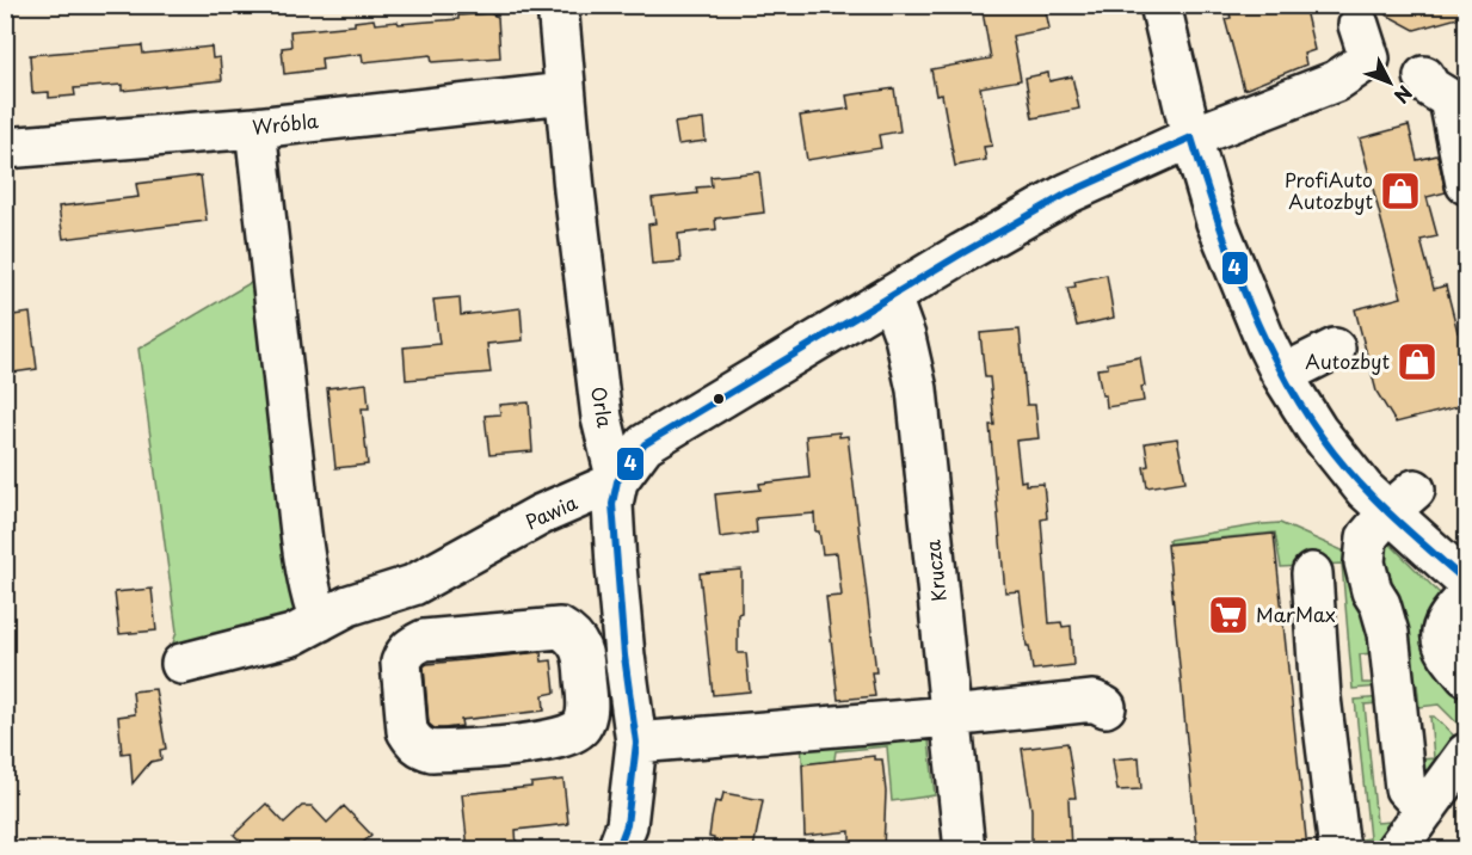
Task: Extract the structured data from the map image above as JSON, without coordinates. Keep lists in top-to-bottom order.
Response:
{
  "streets": {
    "street": [
      "Wróbla",
      "Orla",
      "Pawia",
      "Krucza"
    ]
  },
  "crossings": [
    ["Wróbla", "Orla"],
    ["Orla", "Pawia"],
    ["Pawia", "Krucza"]
  ],
  "places": {
    "shop": ["ProfiAuto Autozbyt", "Autozbyt"],
    "supermarket": ["MarMax"]
  },
  "lines": ["transit line 4"],
  "north": "bottom right"
}
